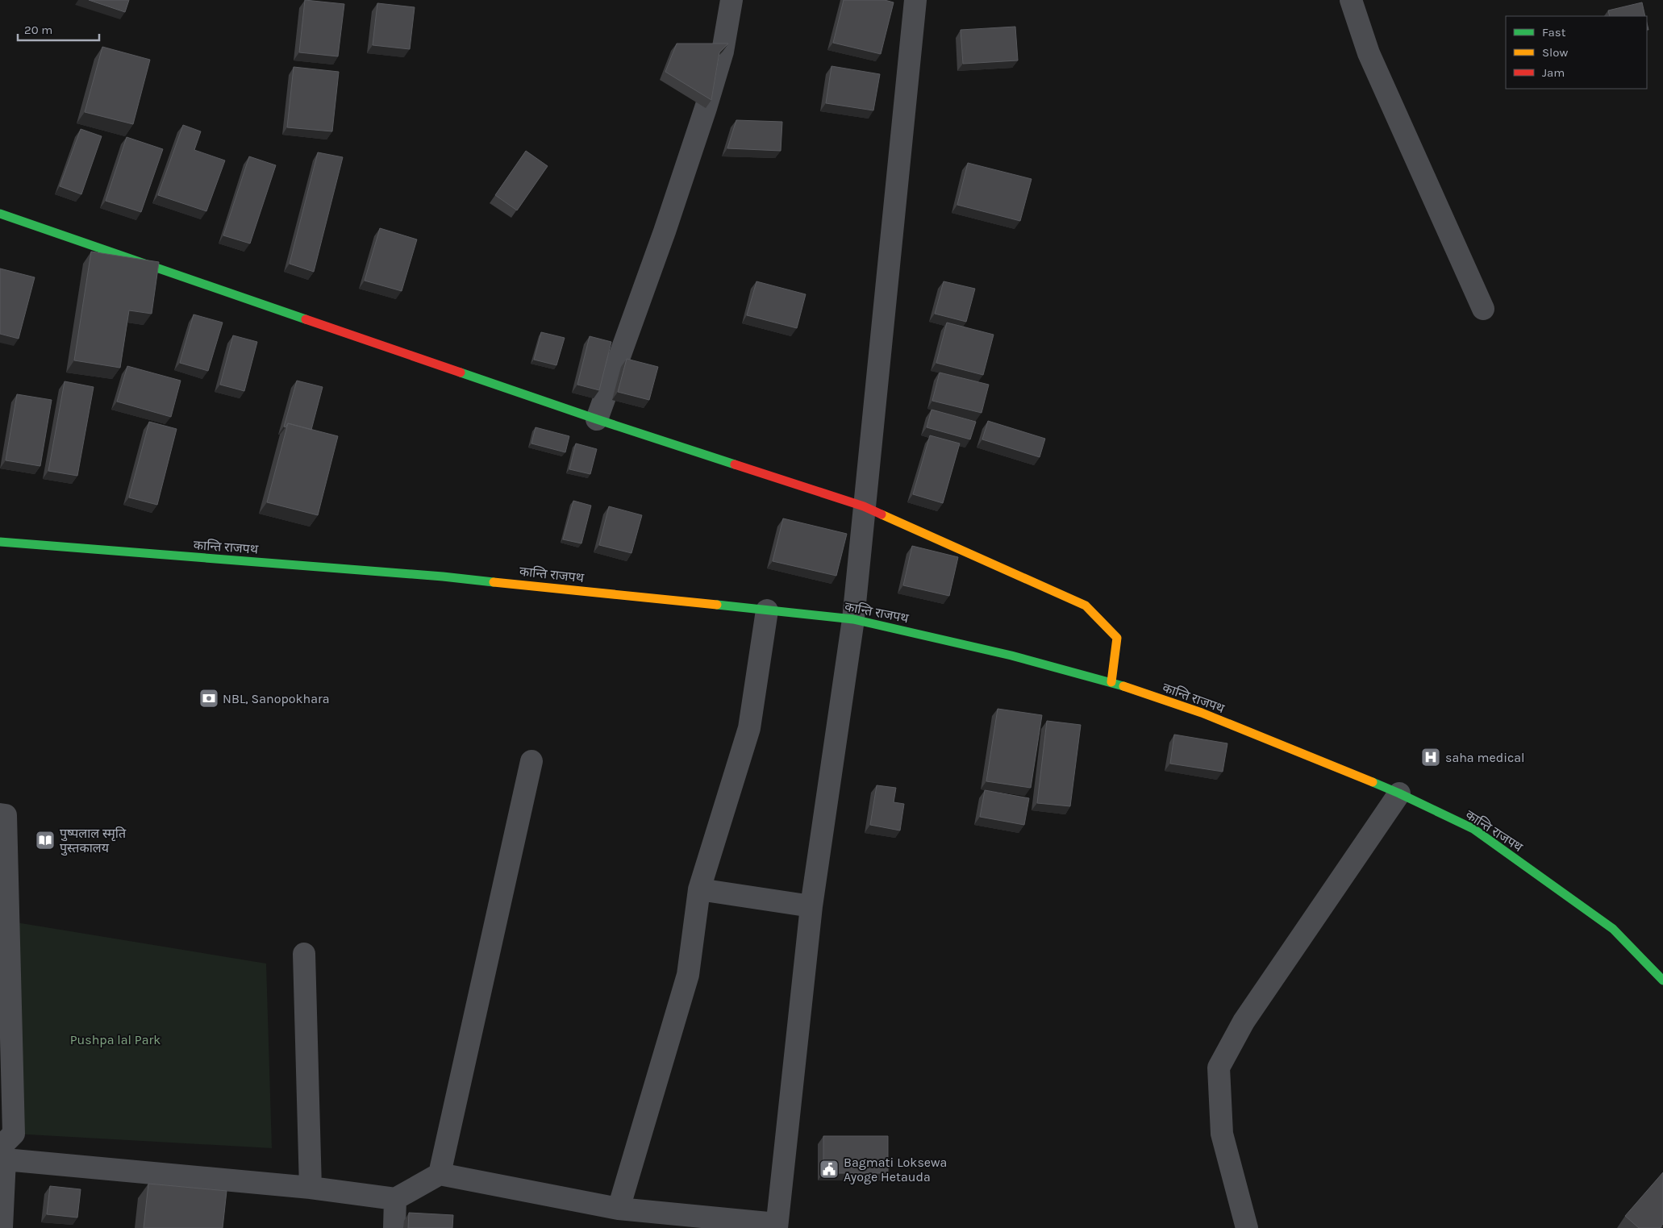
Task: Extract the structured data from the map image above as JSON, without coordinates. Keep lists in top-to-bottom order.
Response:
{
  "streets": {
    "main road": ["कान्ति राजपथ"]
  },
  "parks": ["Pushpa lal Park"],
  "places": {
    "bank": ["NBL, Sanopokhara"],
    "hospital": ["saha medical"],
    "library": ["पुष्पलाल स्मृति पुस्तकालय"],
    "public building": ["Bagmati Loksewa Ayoge Hetauda"]
  },
  "legend": ["Fast", "Slow", "Jam"],
  "scale_bar": "20 m"
}
